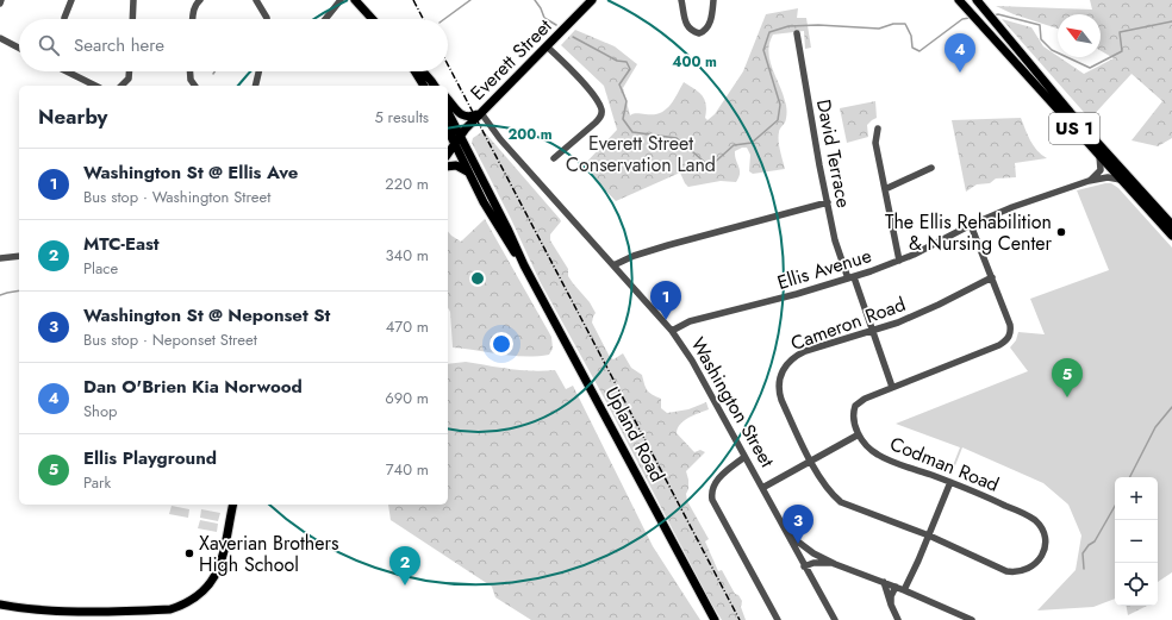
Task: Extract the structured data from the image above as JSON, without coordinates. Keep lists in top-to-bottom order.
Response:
{
  "streets": {
    "main road": ["Everett Street", "US 1", "Upland Road"],
    "street": [
      "David Terrace",
      "Ellis Avenue",
      "Cameron Road",
      "Washington Street",
      "Codman Road"
    ]
  },
  "crossings": [
    ["Everett Street", "Washington Street"],
    ["Everett Street", "Upland Road"],
    ["US 1", "Ellis Avenue"],
    ["David Terrace", "Ellis Avenue"],
    ["David Terrace", "Cameron Road"],
    ["David Terrace", "Codman Road"],
    ["Ellis Avenue", "Washington Street"],
    ["Ellis Avenue", "Codman Road"],
    ["Cameron Road", "Codman Road"]
  ],
  "parks": ["Everett Street Conservation Land"],
  "places": ["The Ellis Rehabilition & Nursing Center", "Xaverian Brothers High School"],
  "north": "top left",
  "page": {
    "search": "Search here",
    "pins": [
      "4",
      "1",
      "5",
      "3",
      "2"
    ],
    "heading": ["Nearby", "5 results"],
    "list": [
      {
        "mark": "1",
        "name": "Washington St @ Ellis Ave",
        "note": "Bus stop · Washington Street",
        "value": "220 m"
      },
      {
        "mark": "2",
        "name": "MTC-East",
        "note": "Place",
        "value": "340 m"
      },
      {
        "mark": "3",
        "name": "Washington St @ Neponset St",
        "note": "Bus stop · Neponset Street",
        "value": "470 m"
      },
      {
        "mark": "4",
        "name": "Dan O'Brien Kia Norwood",
        "note": "Shop",
        "value": "690 m"
      },
      {
        "mark": "5",
        "name": "Ellis Playground",
        "note": "Park",
        "value": "740 m"
      }
    ],
    "map_buttons": ["+", "−"]
  },
  "rings": ["400 m", "200 m"]
}
